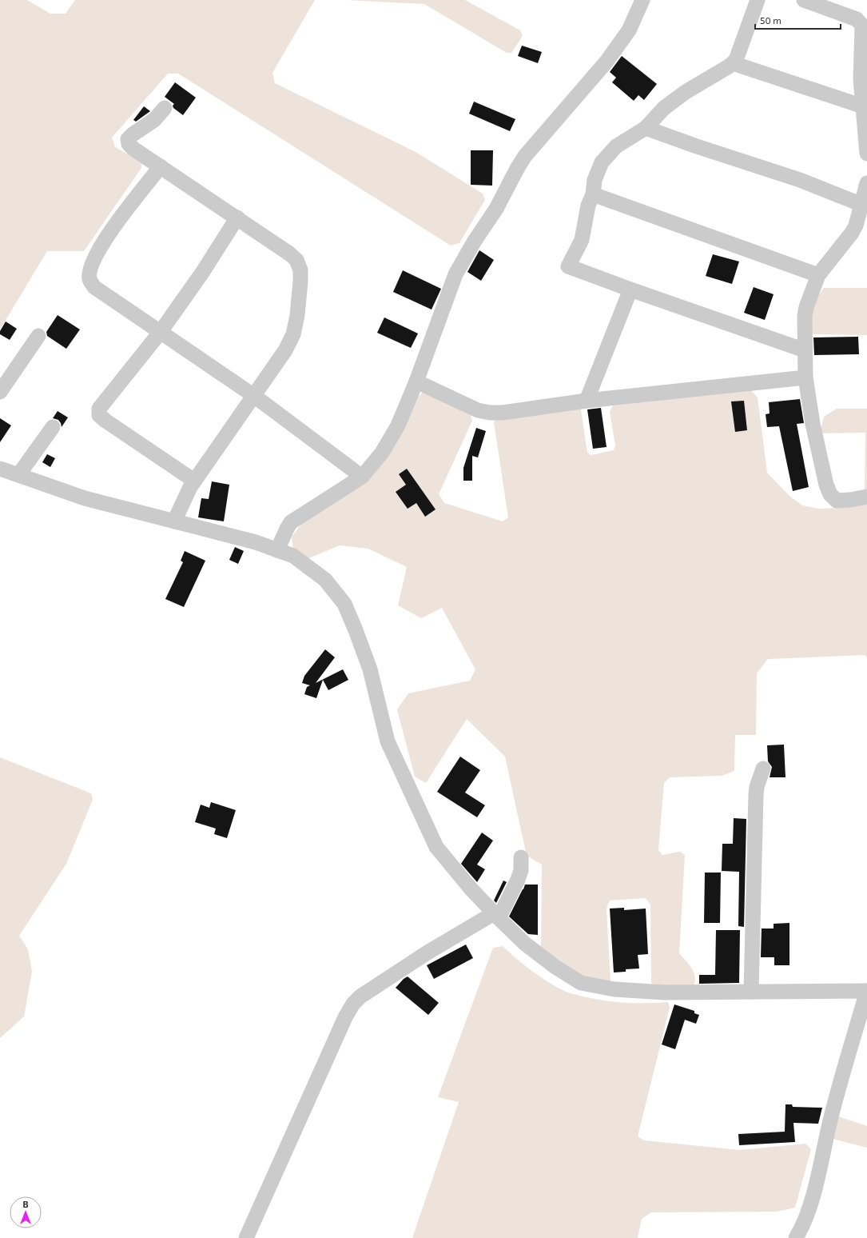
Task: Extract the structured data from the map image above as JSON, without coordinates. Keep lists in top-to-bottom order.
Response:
{
  "scale_bar": "50 m",
  "north": "top"
}
